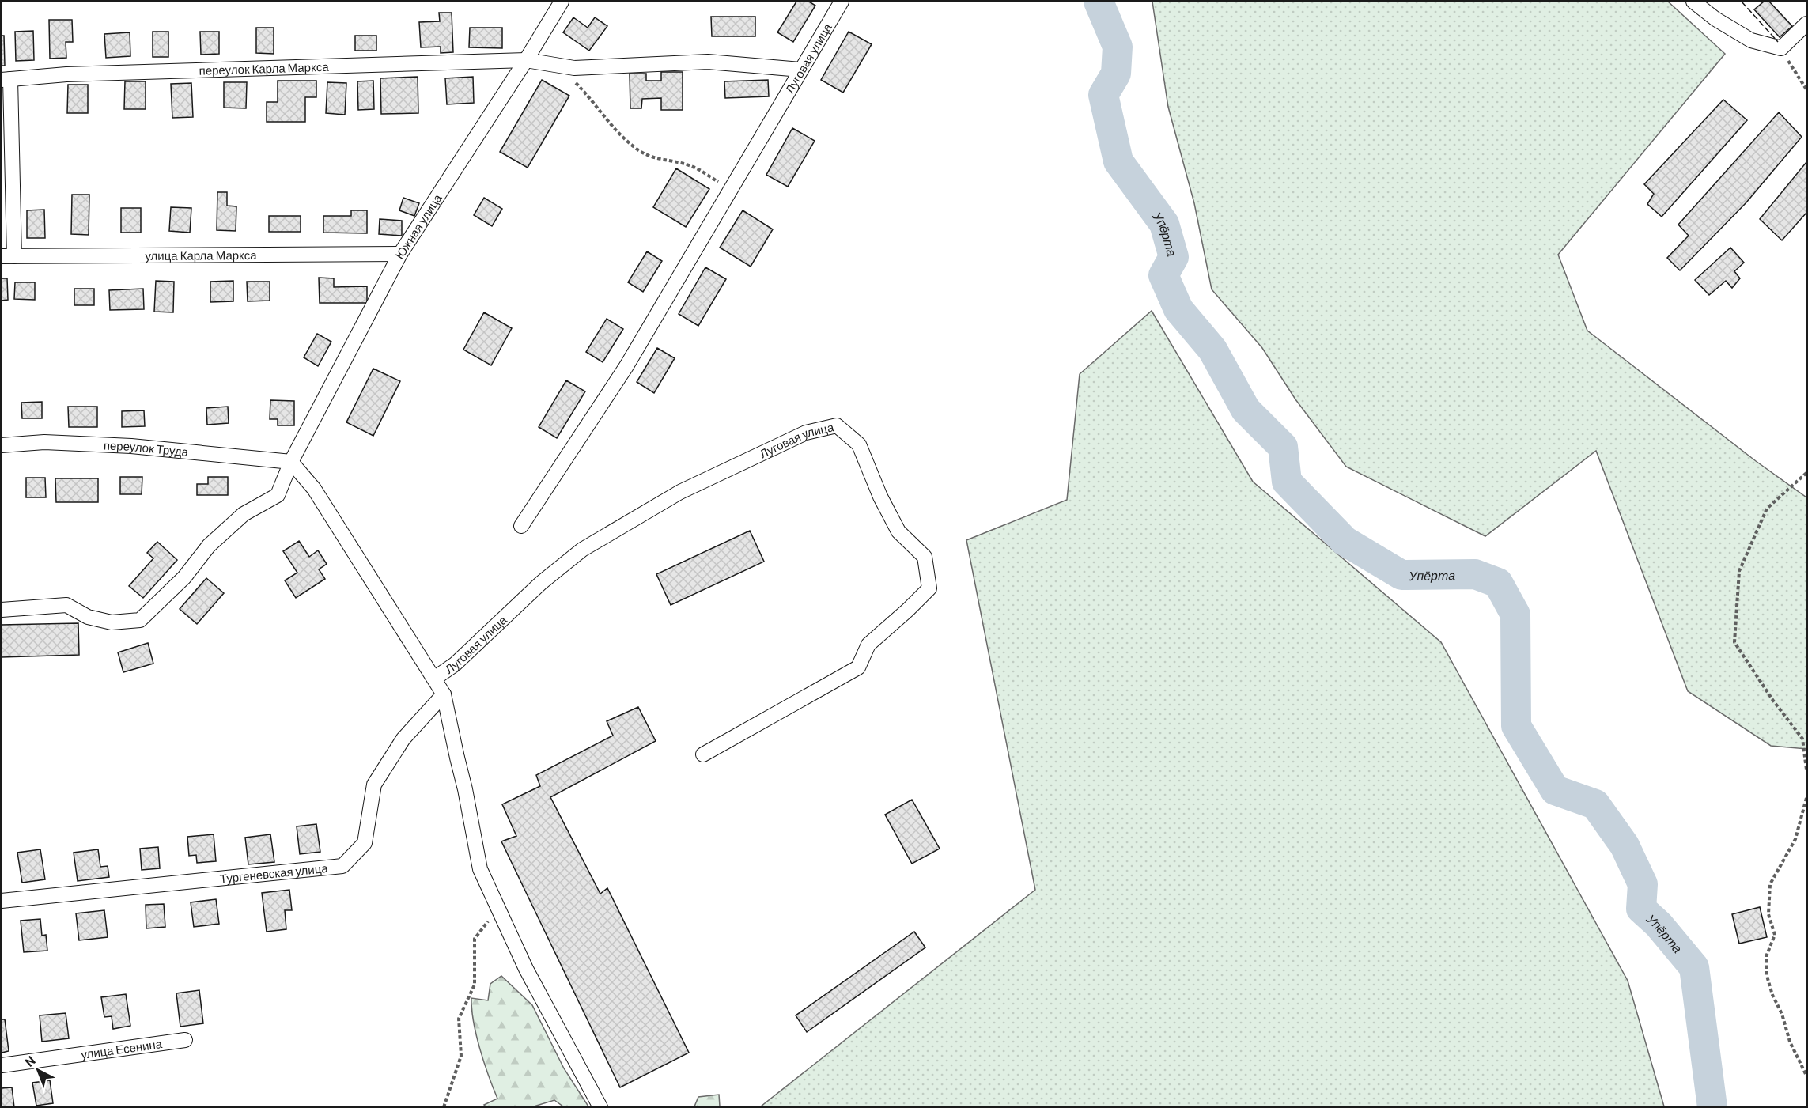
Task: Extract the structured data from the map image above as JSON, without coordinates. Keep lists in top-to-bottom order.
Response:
{
  "streets": {
    "street": [
      "Луговая улица",
      "переулок Карла Маркса",
      "Южная улица",
      "улица Карла Маркса",
      "переулок Труда",
      "Тургеневская улица",
      "улица Есенина"
    ]
  },
  "crossings": [
    ["Луговая улица", "переулок Карла Маркса"],
    ["переулок Карла Маркса", "Южная улица"],
    ["Южная улица", "улица Карла Маркса"],
    ["Южная улица", "переулок Труда"]
  ],
  "water": ["Упёрта"],
  "north": "top left"
}
